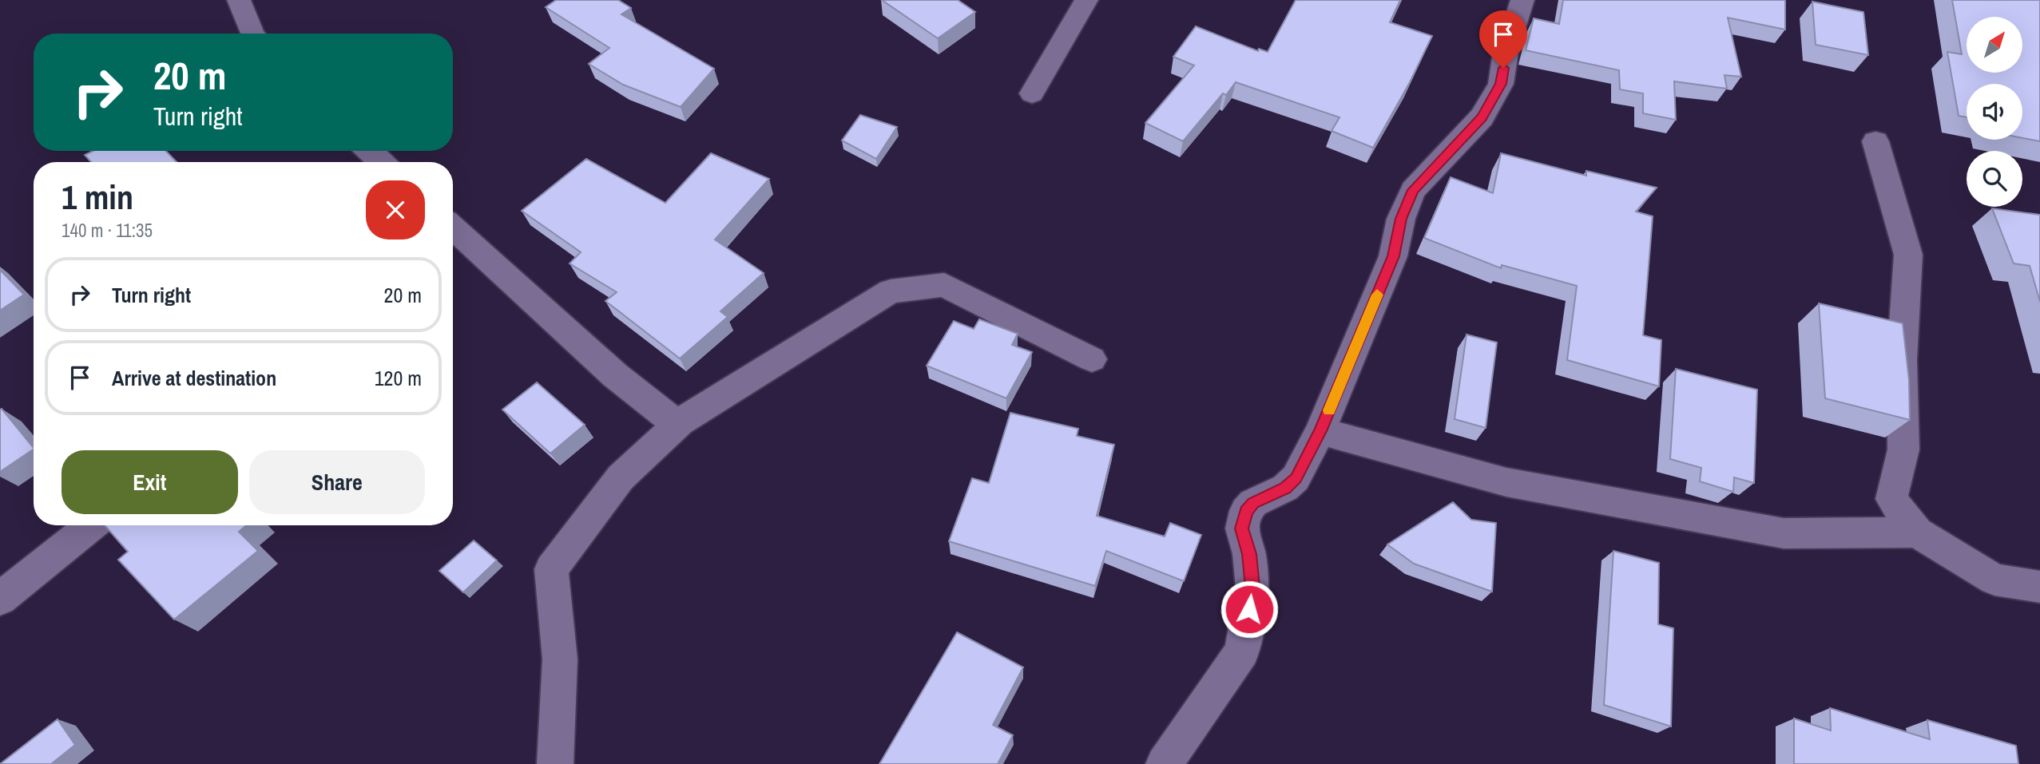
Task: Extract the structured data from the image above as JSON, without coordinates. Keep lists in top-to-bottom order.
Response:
{
  "north": "top right",
  "page": {
    "turn": ["20 m", "Turn right"],
    "heading": ["1 min", "140 m · 11:35"],
    "list": [
      {
        "name": "Turn right",
        "value": "20 m"
      },
      {
        "name": "Arrive at destination",
        "value": "120 m"
      }
    ],
    "buttons": ["Exit", "Share"]
  }
}
